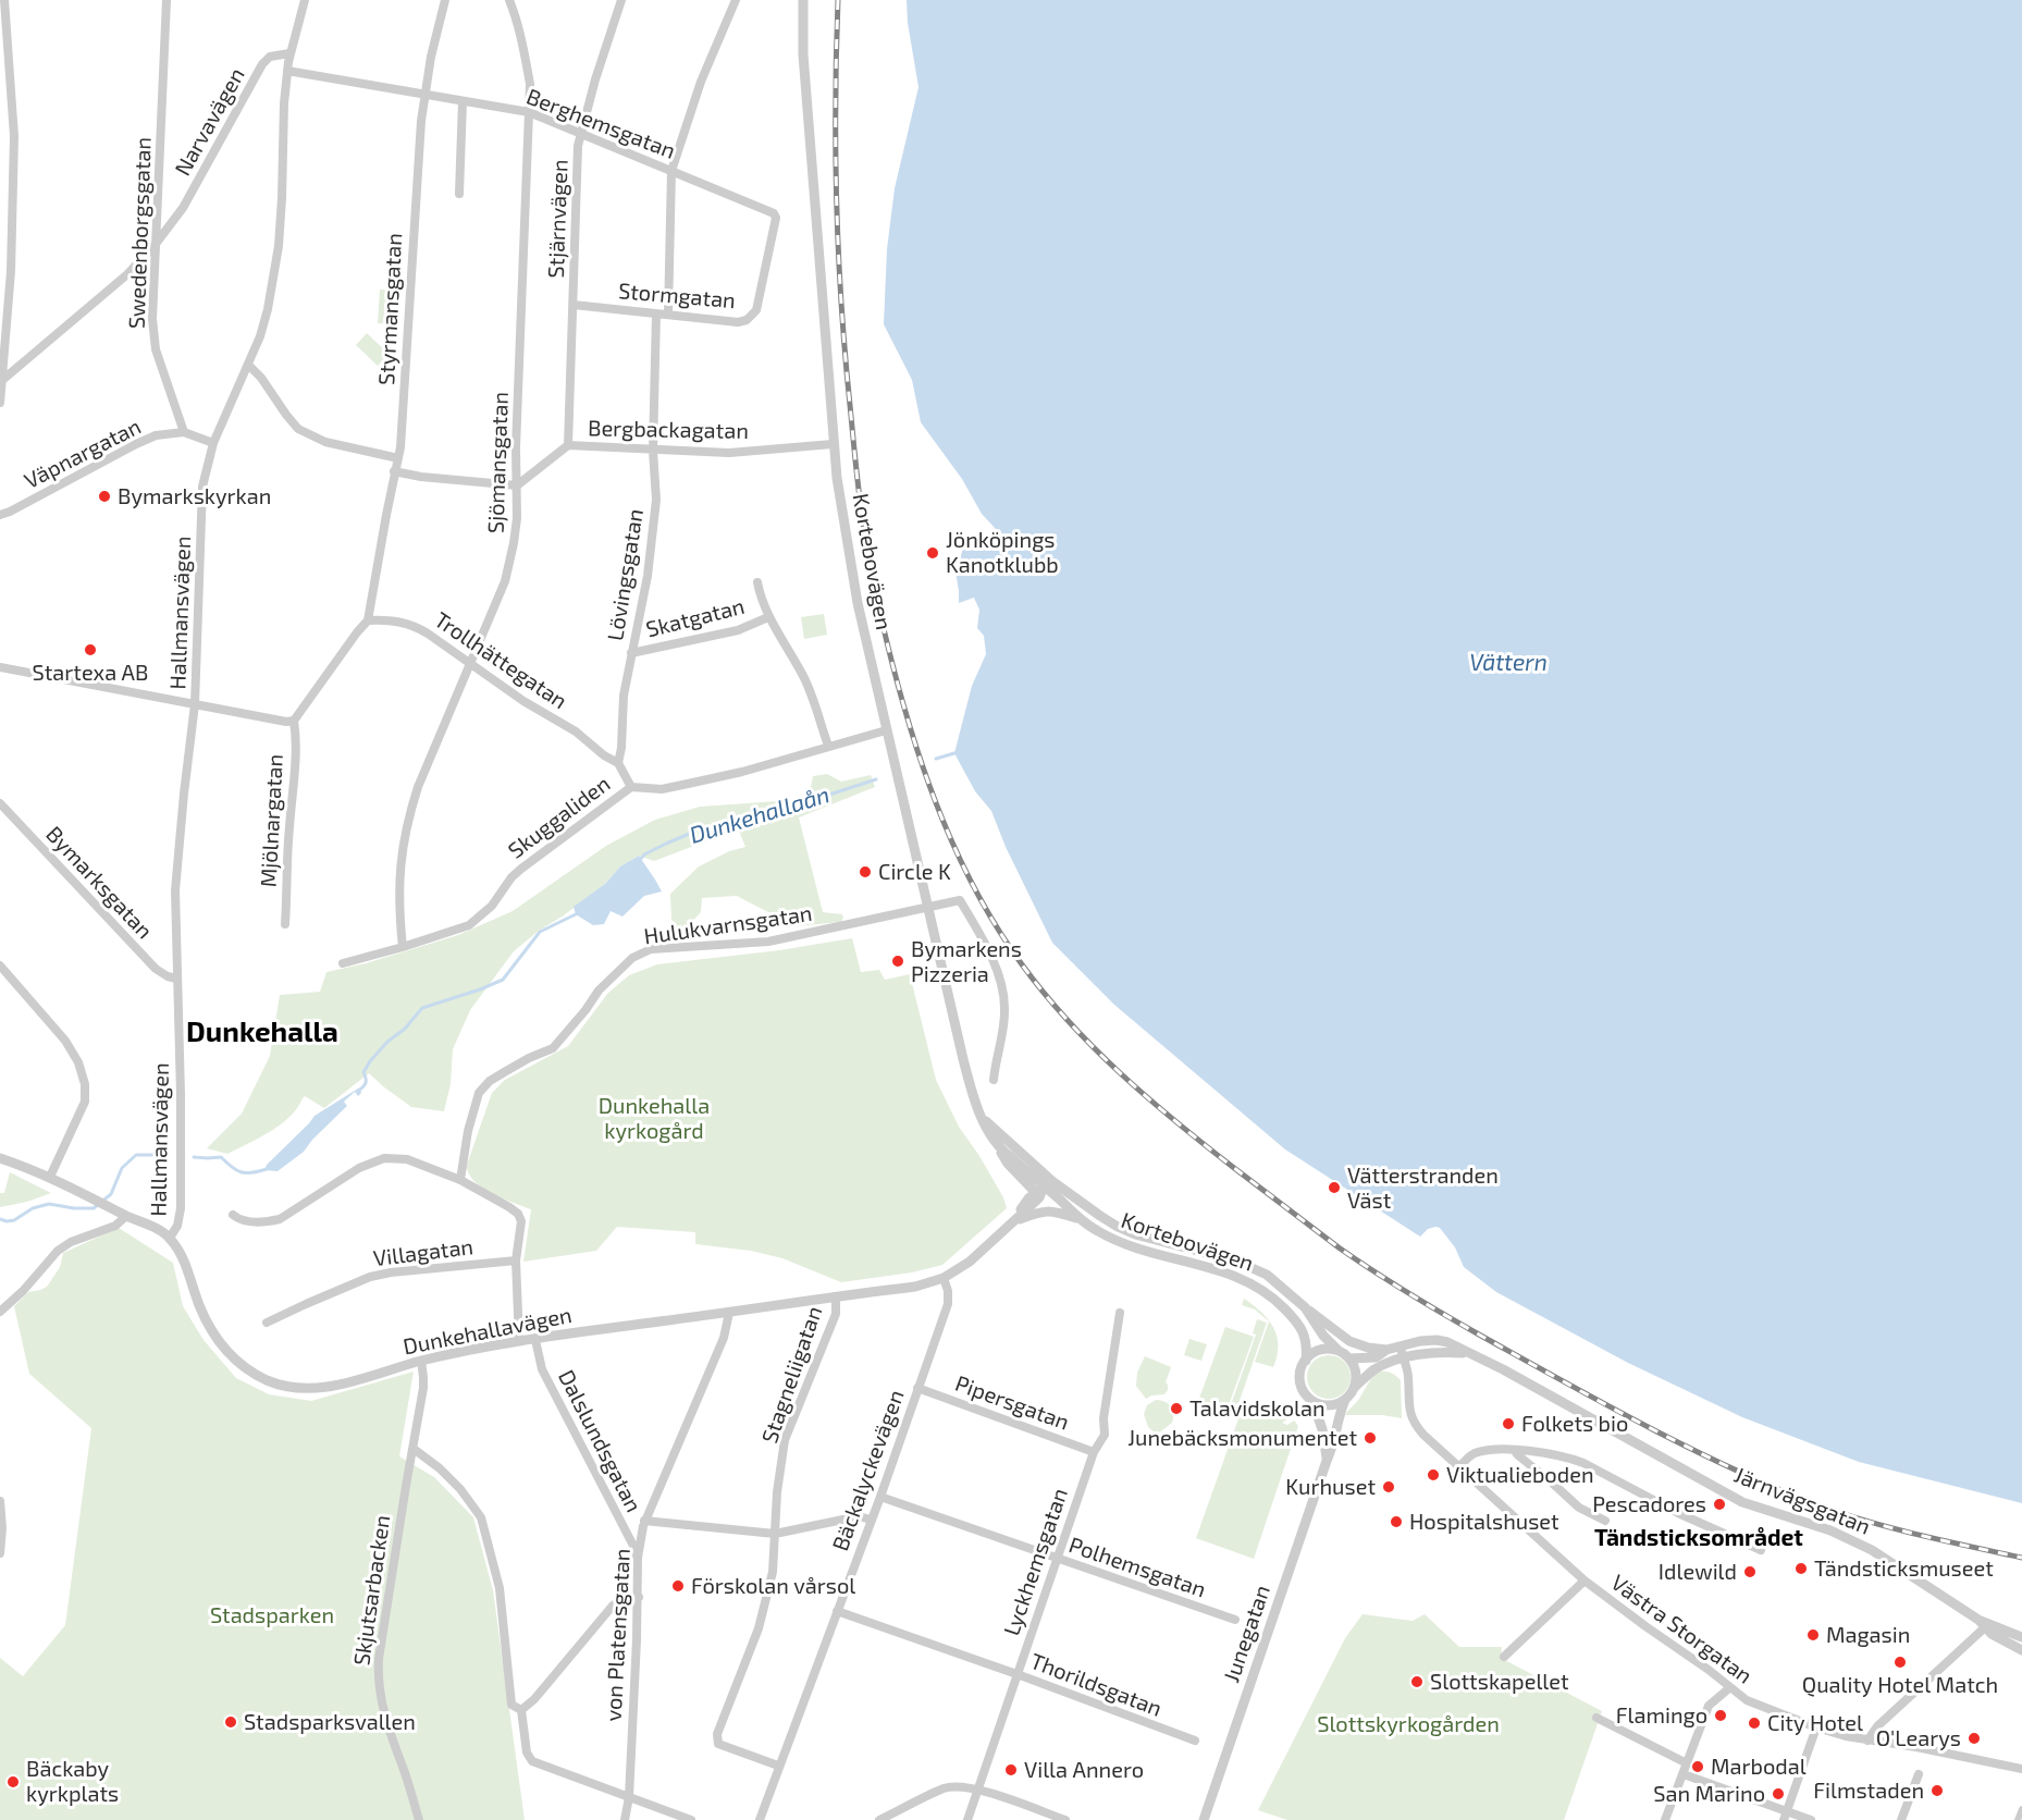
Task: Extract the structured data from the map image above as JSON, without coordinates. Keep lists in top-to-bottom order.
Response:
{
  "streets": {
    "street": [
      "Narvavägen",
      "Berghemsgatan",
      "Stjärnvägen",
      "Swedenborgsgatan",
      "Stormgatan",
      "Styrmansgatan",
      "Bergbackagatan",
      "Väpnargatan",
      "Sjömansgatan",
      "Kortebovägen",
      "Lövingsgatan",
      "Hallmansvägen",
      "Skatgatan",
      "Trollhättegatan",
      "Skuggaliden",
      "Mjölnargatan",
      "Bymarksgatan",
      "Hulukvarnsgatan",
      "Villagatan",
      "Dunkehallavägen",
      "Stagneliigatan",
      "Pipersgatan",
      "Dalslundsgatan",
      "Bäckalyckevägen",
      "Järnvägsgatan",
      "Lyckhemsgatan",
      "Polhemsgatan",
      "Skjutsarbacken",
      "Västra Storgatan",
      "Junegatan",
      "von Platensgatan",
      "Thorildsgatan"
    ]
  },
  "crossings": [
    ["Narvavägen", "Swedenborgsgatan"],
    ["Narvavägen", "Hallmansvägen"],
    ["Berghemsgatan", "Stjärnvägen"],
    ["Berghemsgatan", "Stormgatan"],
    ["Berghemsgatan", "Styrmansgatan"],
    ["Berghemsgatan", "Sjömansgatan"],
    ["Berghemsgatan", "Hallmansvägen"],
    ["Stjärnvägen", "Stormgatan"],
    ["Stjärnvägen", "Bergbackagatan"],
    ["Swedenborgsgatan", "Väpnargatan"],
    ["Stormgatan", "Lövingsgatan"],
    ["Styrmansgatan", "Trollhättegatan"],
    ["Bergbackagatan", "Sjömansgatan"],
    ["Bergbackagatan", "Kortebovägen"],
    ["Bergbackagatan", "Lövingsgatan"],
    ["Sjömansgatan", "Trollhättegatan"],
    ["Sjömansgatan", "Skuggaliden"],
    ["Kortebovägen", "Hulukvarnsgatan"],
    ["Kortebovägen", "Dunkehallavägen"],
    ["Kortebovägen", "Järnvägsgatan"],
    ["Kortebovägen", "Junegatan"],
    ["Lövingsgatan", "Skatgatan"],
    ["Lövingsgatan", "Trollhättegatan"],
    ["Hallmansvägen", "Bymarksgatan"],
    ["Hallmansvägen", "Dunkehallavägen"],
    ["Trollhättegatan", "Skuggaliden"],
    ["Dunkehallavägen", "Stagneliigatan"],
    ["Dunkehallavägen", "Dalslundsgatan"],
    ["Dunkehallavägen", "Bäckalyckevägen"],
    ["Dunkehallavägen", "Skjutsarbacken"],
    ["Dunkehallavägen", "von Platensgatan"],
    ["Stagneliigatan", "Bäckalyckevägen"],
    ["Pipersgatan", "Bäckalyckevägen"],
    ["Pipersgatan", "Lyckhemsgatan"],
    ["Dalslundsgatan", "von Platensgatan"],
    ["Bäckalyckevägen", "Polhemsgatan"],
    ["Bäckalyckevägen", "Thorildsgatan"],
    ["Järnvägsgatan", "Västra Storgatan"],
    ["Järnvägsgatan", "Junegatan"],
    ["Lyckhemsgatan", "Polhemsgatan"],
    ["Lyckhemsgatan", "Thorildsgatan"]
  ],
  "districts": ["Dunkehalla", "Tändsticksområdet"],
  "water": ["Vättern", "Dunkehallaån"],
  "parks": ["Dunkehalla kyrkogård", "Stadsparken", "Slottskyrkogården"],
  "places": [
    "Bymarkskyrkan",
    "Jönköpings Kanotklubb",
    "Startexa AB",
    "Circle K",
    "Bymarkens Pizzeria",
    "Vätterstranden Väst",
    "Talavidskolan",
    "Folkets bio",
    "Junebäcksmonumentet",
    "Viktualieboden",
    "Kurhuset",
    "Pescadores",
    "Hospitalshuset",
    "Tändsticksmuseet",
    "Idlewild",
    "Förskolan vårsol",
    "Magasin",
    "Quality Hotel Match",
    "Slottskapellet",
    "Flamingo",
    "Stadsparksvallen",
    "City Hotel",
    "O'Learys",
    "Marbodal",
    "Villa Annero",
    "Bäckaby kyrkplats",
    "Filmstaden",
    "San Marino"
  ]
}
